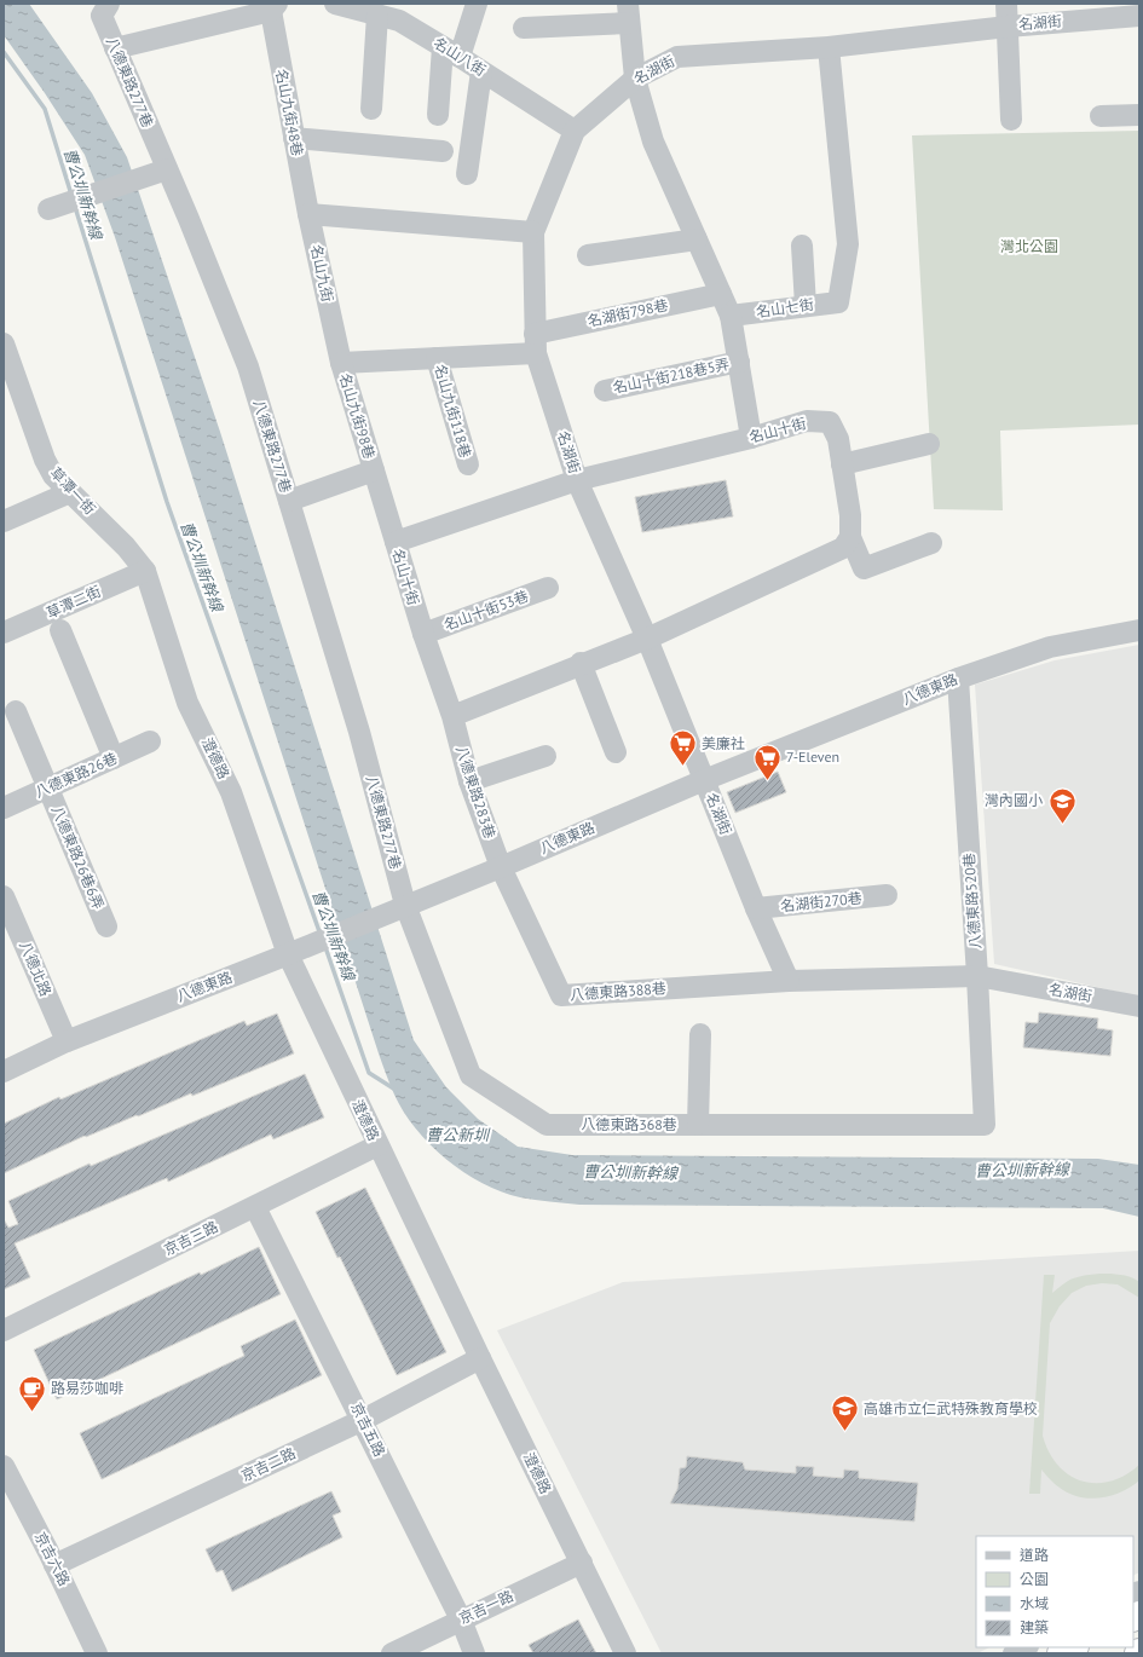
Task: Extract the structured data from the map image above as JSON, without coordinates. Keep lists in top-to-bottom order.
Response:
{
  "streets": {
    "street": [
      "名湖街",
      "名山八街",
      "八德東路277巷",
      "名山九街48巷",
      "名山九街",
      "名山七街",
      "名湖街798巷",
      "名山十街218巷5弄",
      "名山九街118巷",
      "名山九街98巷",
      "名山十街",
      "草潭一街",
      "草潭二街",
      "名山十街53巷",
      "八德東路",
      "澄德路",
      "八德東路26巷",
      "八德東路283巷",
      "八德東路26巷6弄",
      "八德東路520巷",
      "名湖街270巷",
      "八德北路",
      "八德東路388巷",
      "八德東路368巷",
      "京吉三路",
      "京吉五路",
      "京吉二路",
      "京吉六路",
      "京吉一路"
    ]
  },
  "crossings": [
    ["名湖街", "名山八街"],
    ["名湖街", "名山七街"],
    ["名湖街", "名湖街798巷"],
    ["名湖街", "名山十街"],
    ["名湖街", "八德東路"],
    ["名湖街", "八德東路520巷"],
    ["名湖街", "名湖街270巷"],
    ["名湖街", "八德東路388巷"],
    ["八德東路277巷", "八德東路"],
    ["八德東路277巷", "八德東路368巷"],
    ["名山九街48巷", "名山九街"],
    ["名山九街", "名山九街98巷"],
    ["名山九街98巷", "名山十街"],
    ["名山十街", "名山十街53巷"],
    ["名山十街", "八德東路283巷"],
    ["草潭一街", "草潭二街"],
    ["草潭一街", "澄德路"],
    ["草潭二街", "澄德路"],
    ["八德東路", "澄德路"],
    ["八德東路", "八德東路283巷"],
    ["八德東路", "八德東路520巷"],
    ["八德東路", "八德北路"],
    ["八德東路", "八德東路388巷"],
    ["八德東路", "八德東路368巷"],
    ["澄德路", "京吉三路"],
    ["澄德路", "京吉二路"],
    ["澄德路", "京吉一路"],
    ["八德東路26巷", "八德東路26巷6弄"],
    ["八德東路283巷", "八德東路388巷"],
    ["八德東路520巷", "八德東路368巷"],
    ["京吉三路", "京吉五路"],
    ["京吉五路", "京吉二路"],
    ["京吉五路", "京吉一路"],
    ["京吉二路", "京吉六路"]
  ],
  "water": ["曹公圳新幹線", "曹公新圳"],
  "parks": ["灣北公園"],
  "places": {
    "supermarket": ["美廉社", "7-Eleven"],
    "school or university": ["灣內國小", "高雄市立仁武特殊教育學校"],
    "cafe": ["路易莎咖啡"]
  },
  "legend": [
    "道路",
    "公園",
    "水域",
    "建築"
  ]
}
